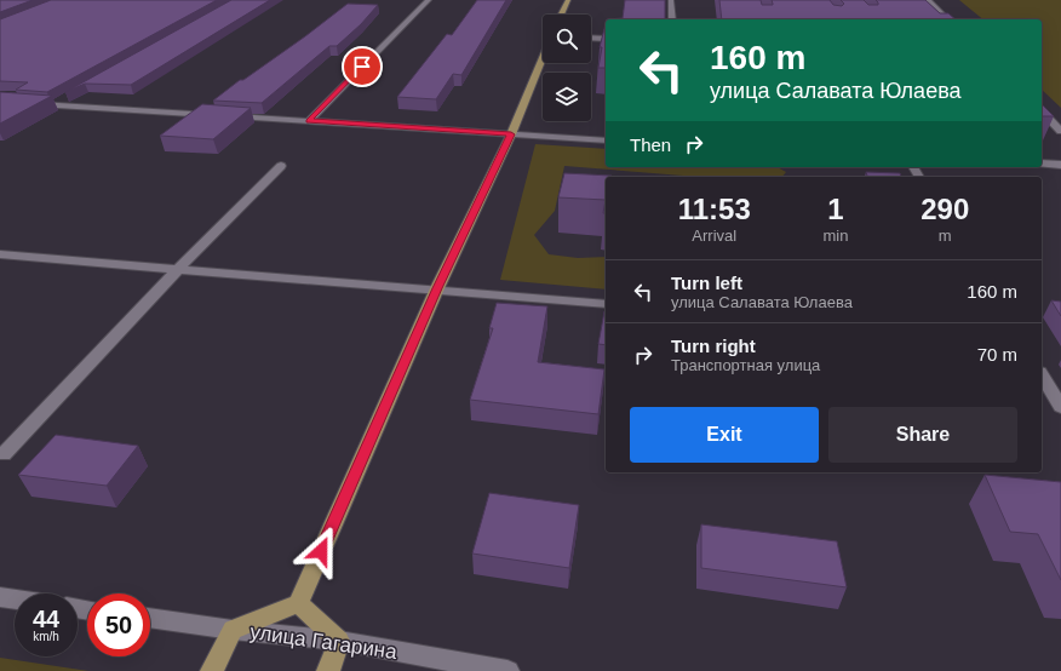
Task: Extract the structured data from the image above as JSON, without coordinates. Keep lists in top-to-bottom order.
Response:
{
  "streets": {
    "street": ["улица Гагарина"]
  },
  "page": {
    "turn": ["160 m", "улица Салавата Юлаева"],
    "then": "Then",
    "eta": [
      "11:53",
      "Arrival",
      "1",
      "min",
      "290",
      "m"
    ],
    "list": [
      {
        "name": "Turn left",
        "note": "улица Салавата Юлаева",
        "value": "160 m"
      },
      {
        "name": "Turn right",
        "note": "Транспортная улица",
        "value": "70 m"
      }
    ],
    "buttons": ["Exit", "Share"],
    "speed": "44 km/h",
    "limit": "50"
  }
}
